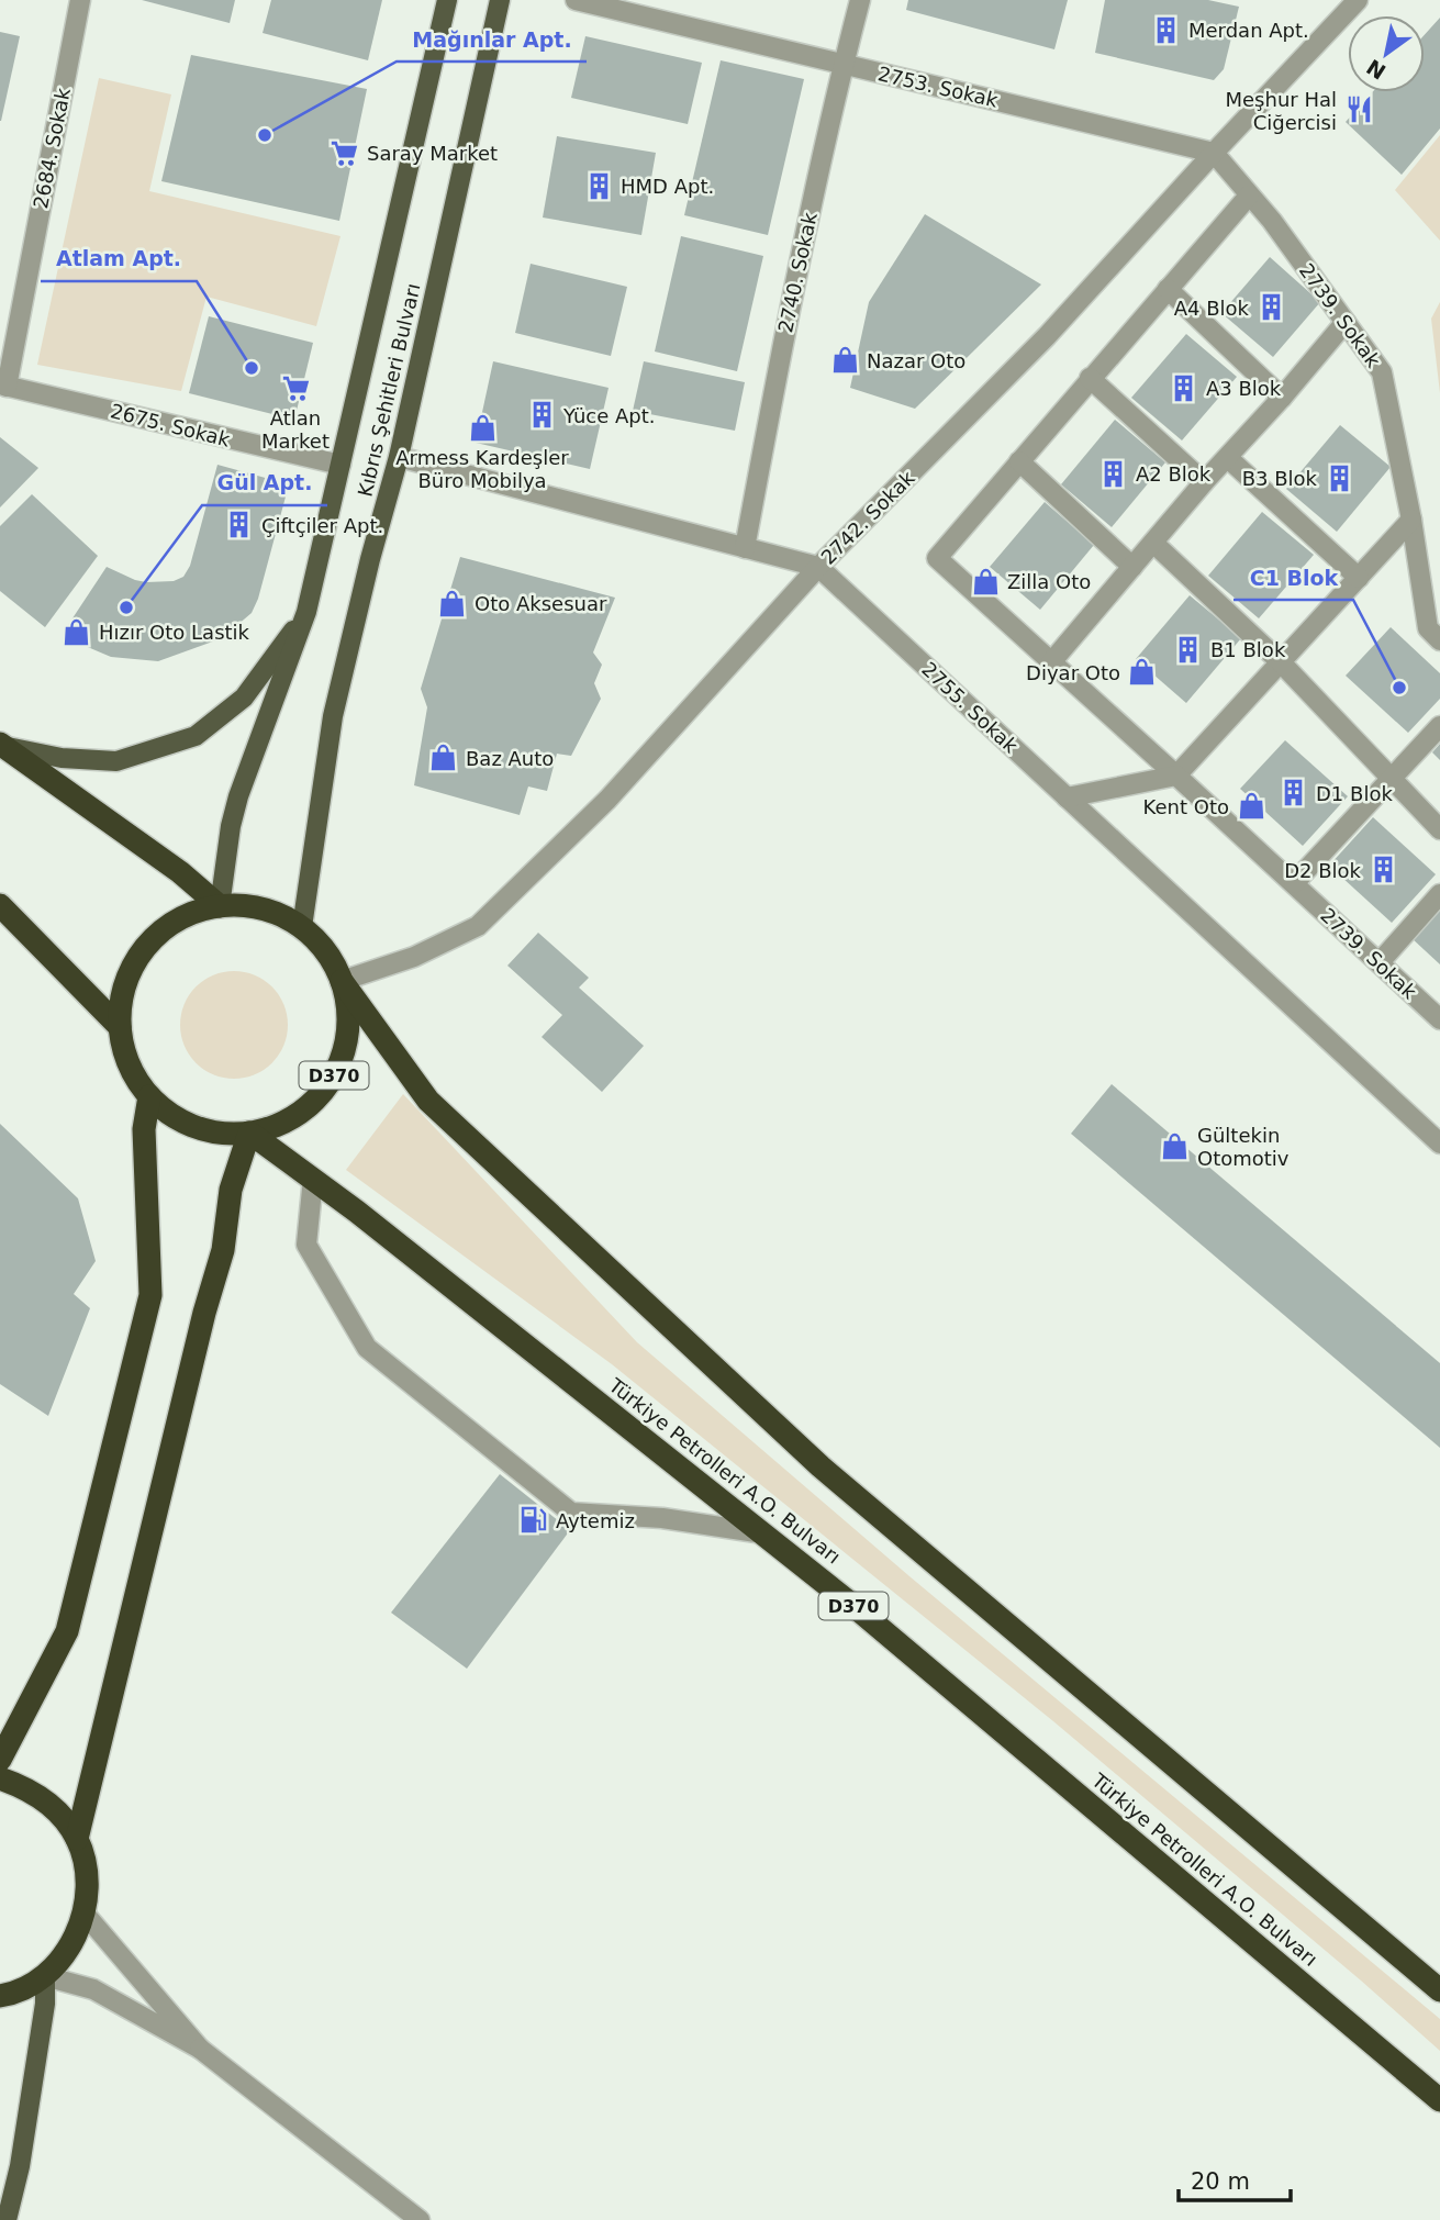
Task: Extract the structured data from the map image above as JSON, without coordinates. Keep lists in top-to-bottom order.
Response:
{
  "streets": {
    "highway": ["D370", "Türkiye Petrolleri A.O. Bulvarı"],
    "main road": ["Kıbrıs Şehitleri Bulvarı"],
    "street": [
      "2753. Sokak",
      "2684. Sokak",
      "2740. Sokak",
      "2739. Sokak",
      "2675. Sokak",
      "2742. Sokak",
      "2755. Sokak"
    ]
  },
  "crossings": [
    ["2753. Sokak", "2740. Sokak"],
    ["2753. Sokak", "2742. Sokak"],
    ["2684. Sokak", "2675. Sokak"],
    ["2740. Sokak", "2755. Sokak"],
    ["Kıbrıs Şehitleri Bulvarı", "2675. Sokak"],
    ["Kıbrıs Şehitleri Bulvarı", "2742. Sokak"],
    ["Kıbrıs Şehitleri Bulvarı", "2755. Sokak"],
    ["Kıbrıs Şehitleri Bulvarı", "D370"],
    ["Kıbrıs Şehitleri Bulvarı", "Türkiye Petrolleri A.O. Bulvarı"],
    ["2742. Sokak", "2755. Sokak"],
    ["2742. Sokak", "D370"],
    ["2742. Sokak", "Türkiye Petrolleri A.O. Bulvarı"],
    ["D370", "Türkiye Petrolleri A.O. Bulvarı"]
  ],
  "places": {
    "building": [
      "Merdan Apt.",
      "HMD Apt.",
      "A4 Blok",
      "A3 Blok",
      "Yüce Apt.",
      "A2 Blok",
      "B3 Blok",
      "Çiftçiler Apt.",
      "B1 Blok",
      "D1 Blok",
      "D2 Blok"
    ],
    "restaurant": ["Meşhur Hal Ciğercisi"],
    "other": [
      "Mağınlar Apt.",
      "Atlam Apt.",
      "Gül Apt.",
      "C1 Blok"
    ],
    "supermarket": ["Saray Market", "Atlan Market"],
    "shop": [
      "Nazar Oto",
      "Armess Kardeşler Büro Mobilya",
      "Zilla Oto",
      "Oto Aksesuar",
      "Hızır Oto Lastik",
      "Diyar Oto",
      "Baz Auto",
      "Kent Oto",
      "Gültekin Otomotiv"
    ],
    "fuel station": ["Aytemiz"]
  },
  "scale_bar": "20 m",
  "north": "bottom left"
}
